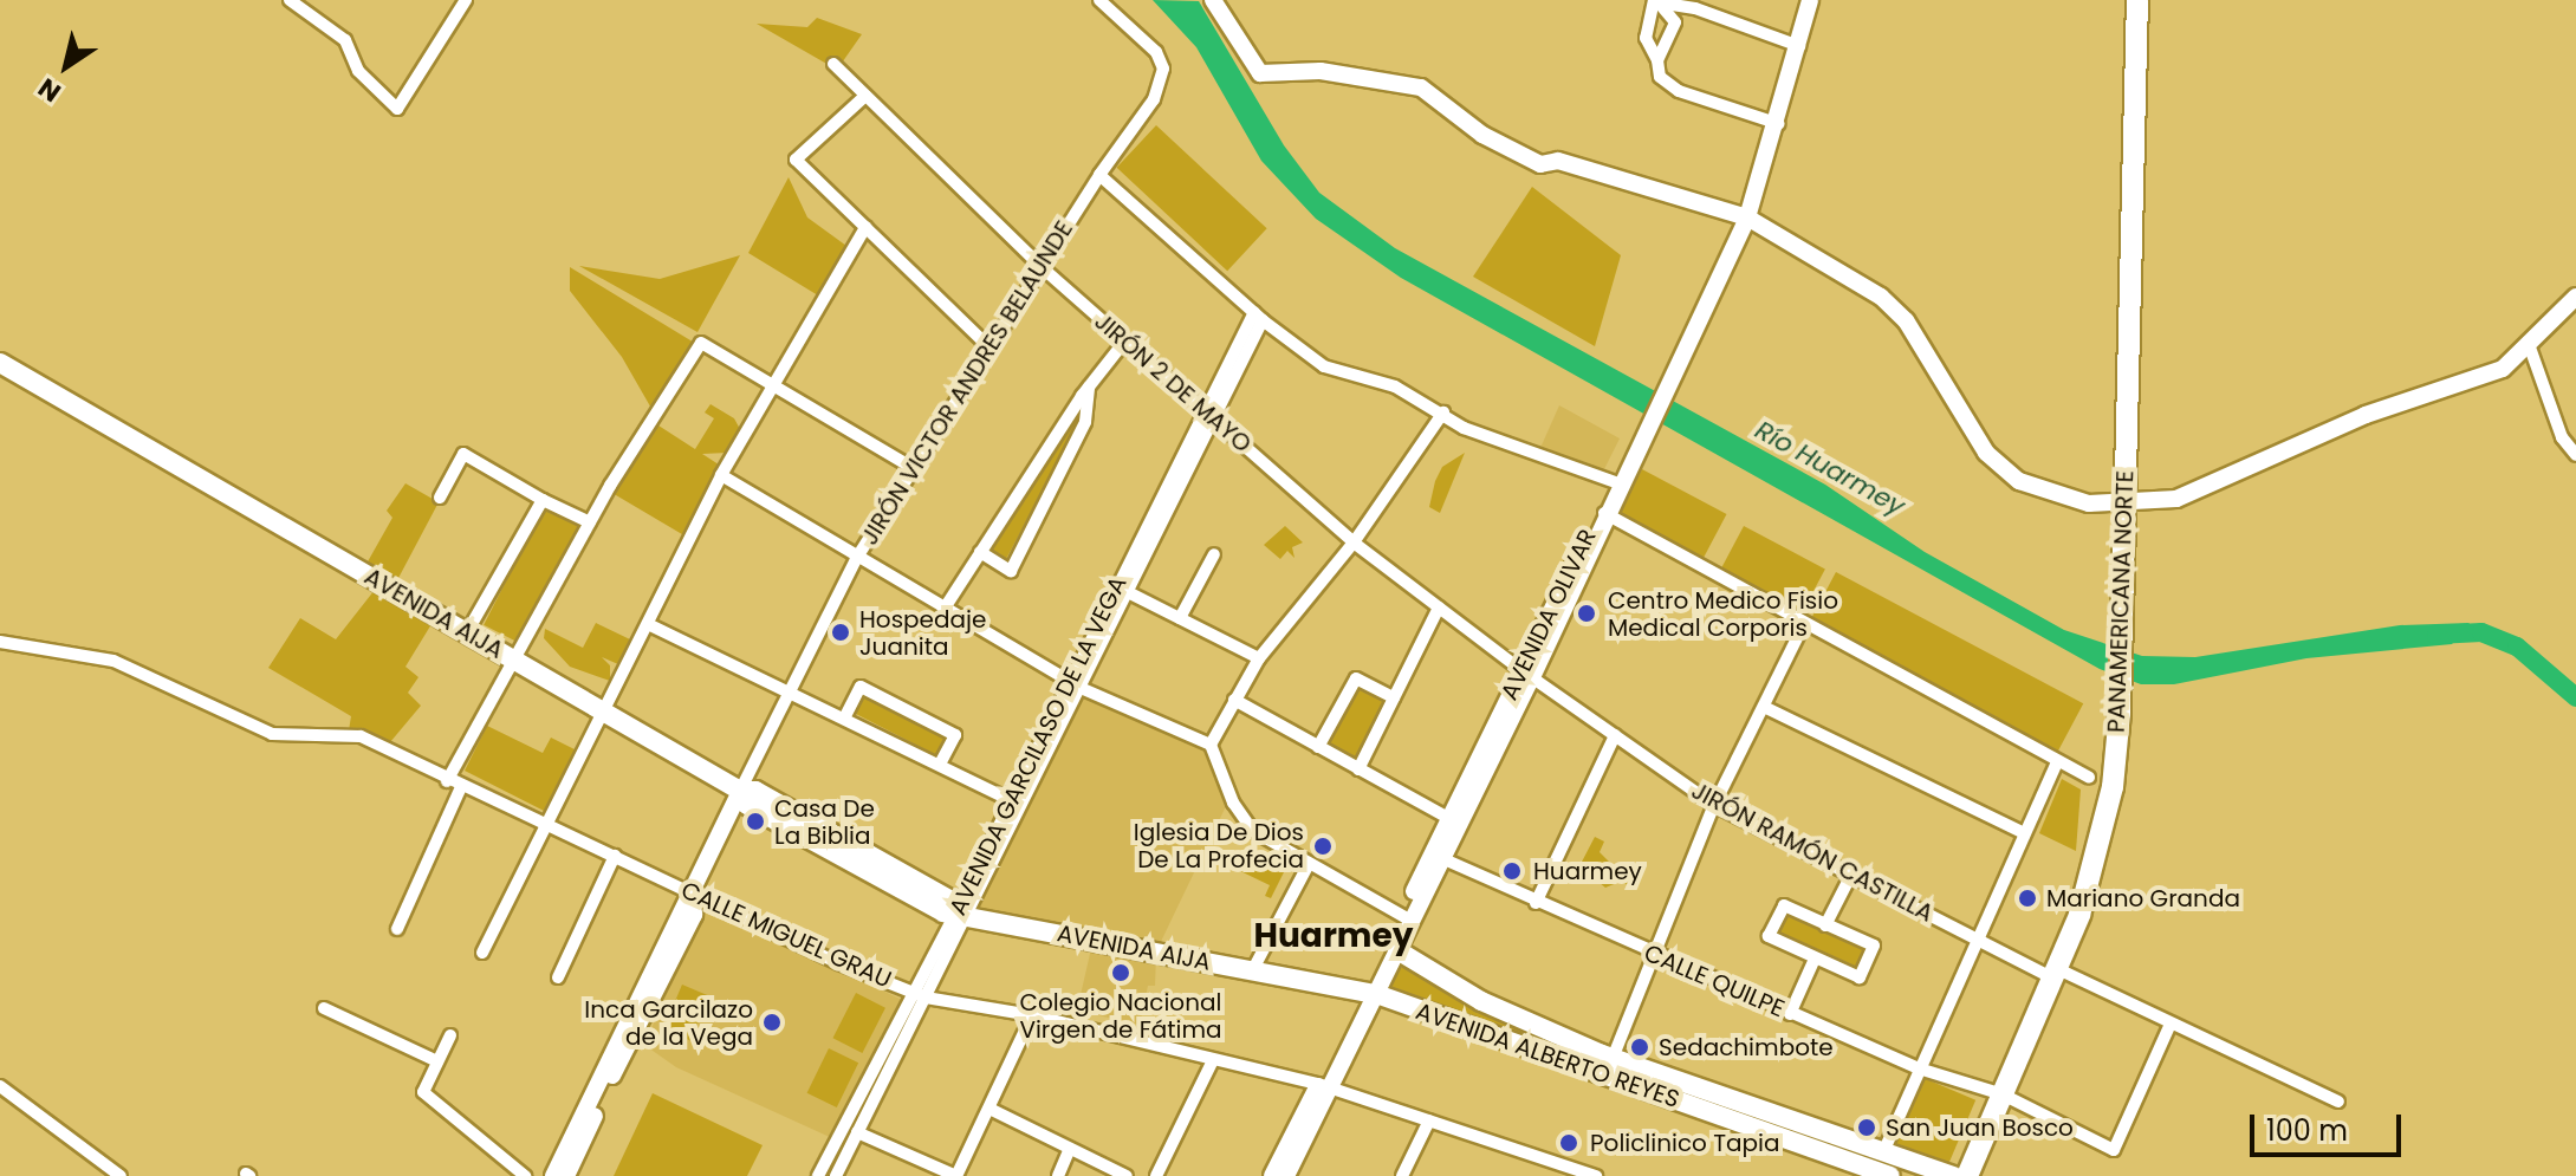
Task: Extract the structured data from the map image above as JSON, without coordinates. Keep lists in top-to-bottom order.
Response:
{
  "streets": {
    "highway": ["PANAMERICANA NORTE"],
    "main road": ["AVENIDA AIJA", "AVENIDA ALBERTO REYES"],
    "street": [
      "JIRÓN VICTOR ANDRES BELAUNDE",
      "JIRÓN 2 DE MAYO",
      "AVENIDA OLIVAR",
      "AVENIDA GARCILASO DE LA VEGA",
      "JIRÓN RAMÓN CASTILLA",
      "CALLE MIGUEL GRAU",
      "CALLE QUILPE"
    ]
  },
  "crossings": [
    ["JIRÓN VICTOR ANDRES BELAUNDE", "JIRÓN 2 DE MAYO"],
    ["JIRÓN VICTOR ANDRES BELAUNDE", "AVENIDA AIJA"],
    ["JIRÓN 2 DE MAYO", "AVENIDA OLIVAR"],
    ["JIRÓN 2 DE MAYO", "AVENIDA GARCILASO DE LA VEGA"],
    ["JIRÓN 2 DE MAYO", "JIRÓN RAMÓN CASTILLA"],
    ["PANAMERICANA NORTE", "JIRÓN RAMÓN CASTILLA"],
    ["PANAMERICANA NORTE", "CALLE QUILPE"],
    ["AVENIDA AIJA", "AVENIDA OLIVAR"],
    ["AVENIDA AIJA", "AVENIDA GARCILASO DE LA VEGA"],
    ["AVENIDA AIJA", "AVENIDA ALBERTO REYES"],
    ["AVENIDA OLIVAR", "JIRÓN RAMÓN CASTILLA"],
    ["AVENIDA OLIVAR", "CALLE MIGUEL GRAU"],
    ["AVENIDA OLIVAR", "CALLE QUILPE"],
    ["AVENIDA OLIVAR", "AVENIDA ALBERTO REYES"],
    ["AVENIDA GARCILASO DE LA VEGA", "CALLE MIGUEL GRAU"],
    ["JIRÓN RAMÓN CASTILLA", "CALLE QUILPE"]
  ],
  "districts": ["Huarmey"],
  "water": ["Río Huarmey"],
  "places": [
    "Centro Medico Fisio Medical Corporis",
    "Hospedaje Juanita",
    "Casa De La Biblia",
    "Iglesia De Dios De La Profecia",
    "Huarmey",
    "Mariano Granda",
    "Colegio Nacional Virgen de Fátima",
    "Inca Garcilazo de la Vega",
    "Sedachimbote",
    "San Juan Bosco",
    "Policlinico Tapia"
  ],
  "scale_bar": "100 m",
  "north": "bottom left"
}
